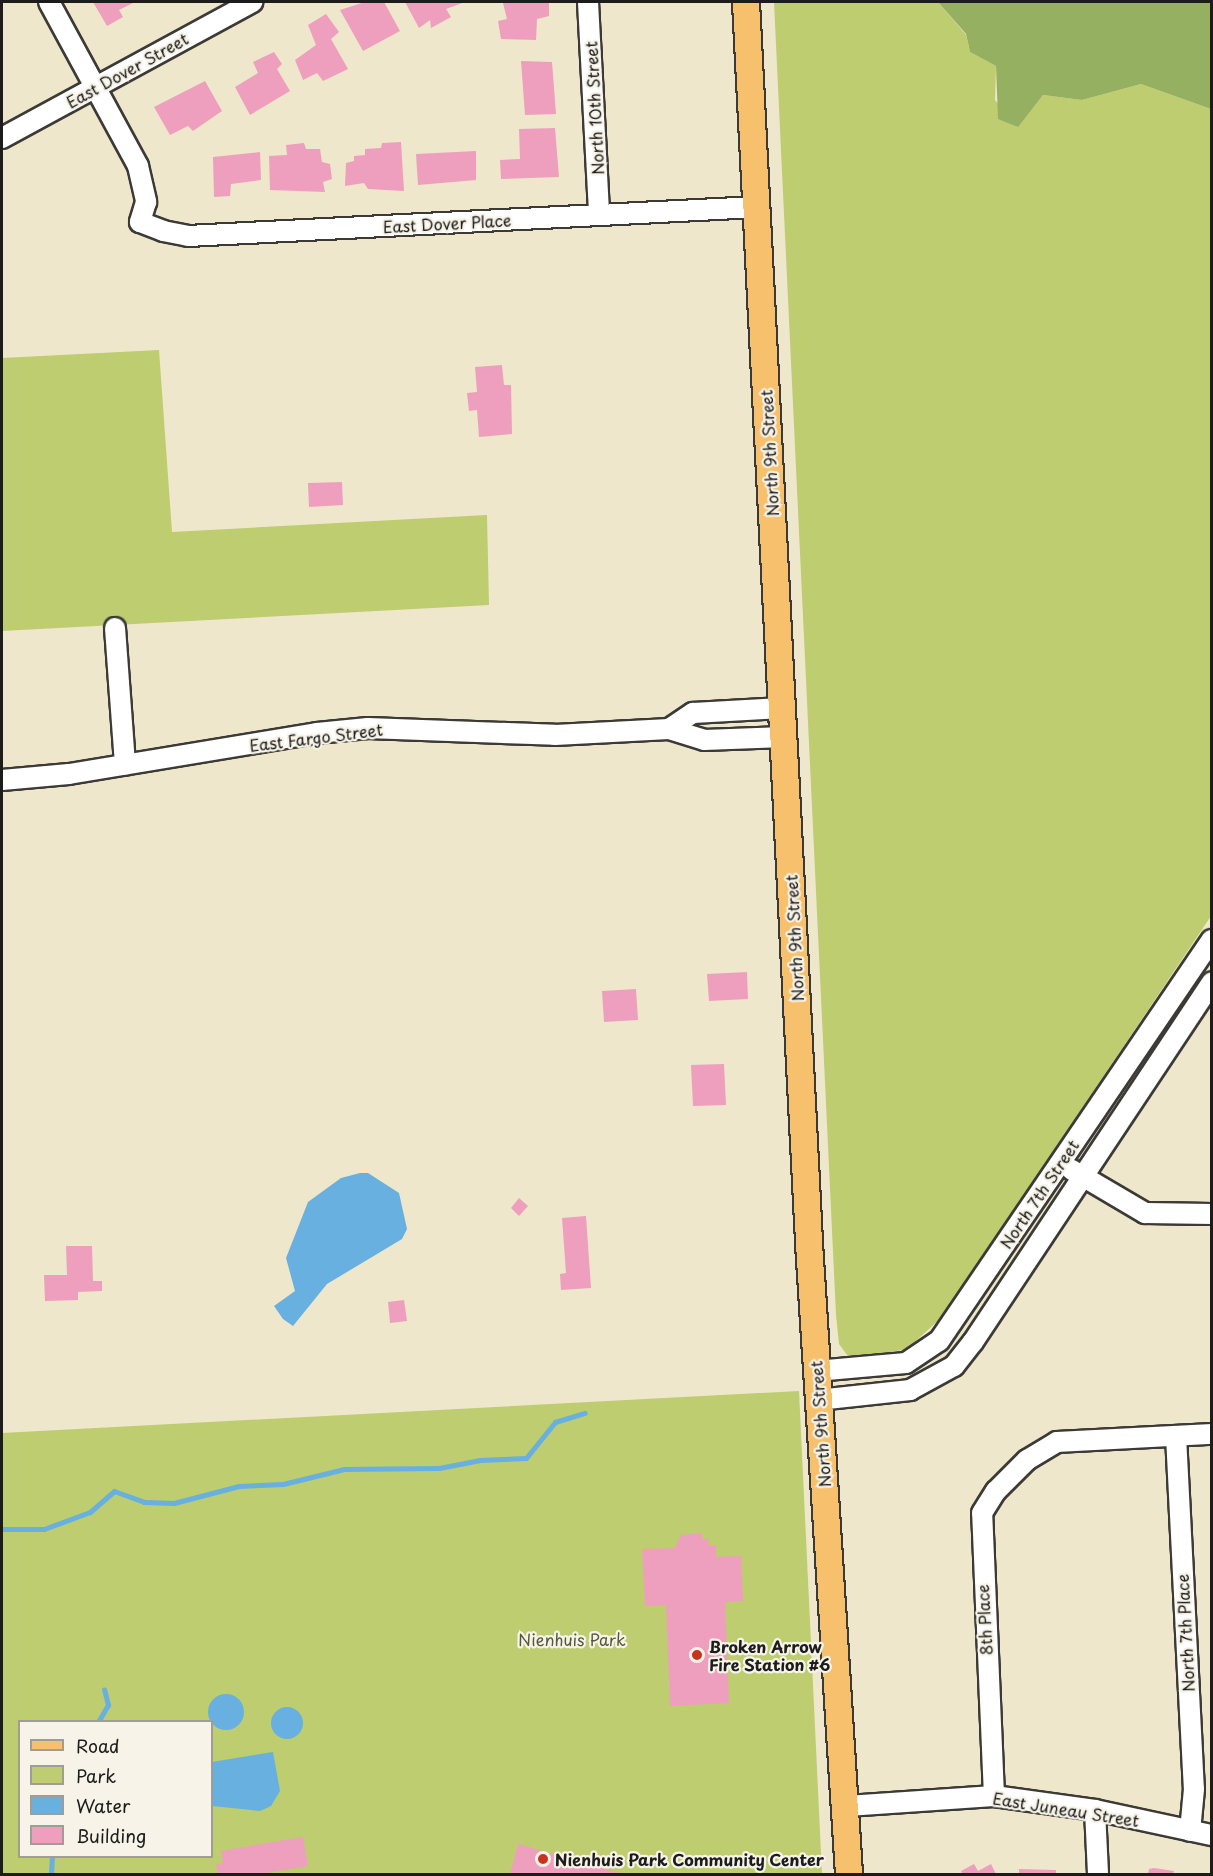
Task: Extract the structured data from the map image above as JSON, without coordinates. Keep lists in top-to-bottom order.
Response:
{
  "streets": {
    "main road": ["North 9th Street"],
    "street": [
      "East Dover Street",
      "North 10th Street",
      "East Dover Place",
      "East Fargo Street",
      "North 7th Street",
      "8th Place",
      "North 7th Place",
      "East Juneau Street"
    ]
  },
  "crossings": [
    ["East Dover Street", "East Dover Place"],
    ["North 10th Street", "East Dover Place"],
    ["East Dover Place", "North 9th Street"],
    ["North 9th Street", "East Fargo Street"],
    ["North 9th Street", "North 7th Street"],
    ["North 9th Street", "East Juneau Street"],
    ["8th Place", "North 7th Place"],
    ["8th Place", "East Juneau Street"],
    ["North 7th Place", "East Juneau Street"]
  ],
  "parks": ["Nienhuis Park"],
  "places": ["Broken Arrow Fire Station #6", "Nienhuis Park Community Center"],
  "legend": [
    "Road",
    "Park",
    "Water",
    "Building"
  ]
}
